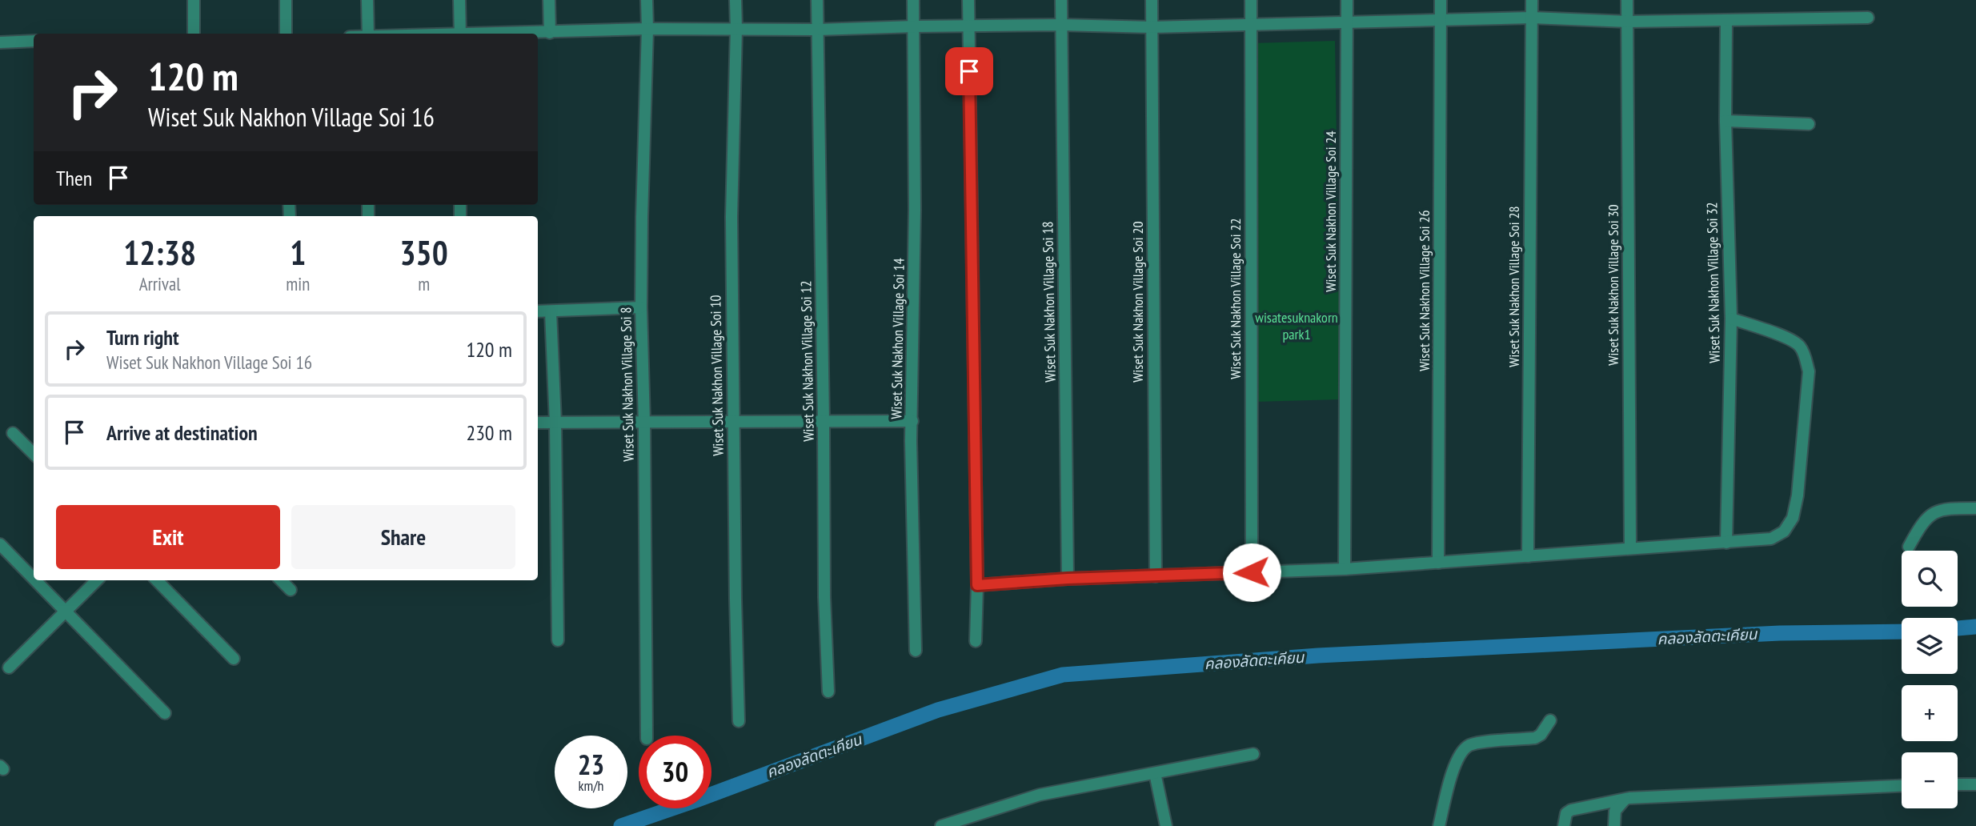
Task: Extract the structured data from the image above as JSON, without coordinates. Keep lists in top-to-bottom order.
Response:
{
  "streets": {
    "street": [
      "Wiset Suk Nakhon Village Soi 24",
      "Wiset Suk Nakhon Village Soi 32",
      "Wiset Suk Nakhon Village Soi 30",
      "Wiset Suk Nakhon Village Soi 28",
      "Wiset Suk Nakhon Village Soi 26",
      "Wiset Suk Nakhon Village Soi 22",
      "Wiset Suk Nakhon Village Soi 18",
      "Wiset Suk Nakhon Village Soi 20",
      "Wiset Suk Nakhon Village Soi 14",
      "Wiset Suk Nakhon Village Soi 12",
      "Wiset Suk Nakhon Village Soi 10",
      "Wiset Suk Nakhon Village Soi 8"
    ]
  },
  "water": ["คลองลัดตะเคียน"],
  "parks": ["wisatesuknakorn park1"],
  "page": {
    "turn": ["120 m", "Wiset Suk Nakhon Village Soi 16"],
    "then": "Then",
    "eta": [
      "12:38",
      "Arrival",
      "1",
      "min",
      "350",
      "m"
    ],
    "list": [
      {
        "name": "Turn right",
        "note": "Wiset Suk Nakhon Village Soi 16",
        "value": "120 m"
      },
      {
        "name": "Arrive at destination",
        "value": "230 m"
      }
    ],
    "buttons": ["Exit", "Share"],
    "map_buttons": ["+", "−"],
    "speed": "23 km/h",
    "limit": "30"
  }
}
